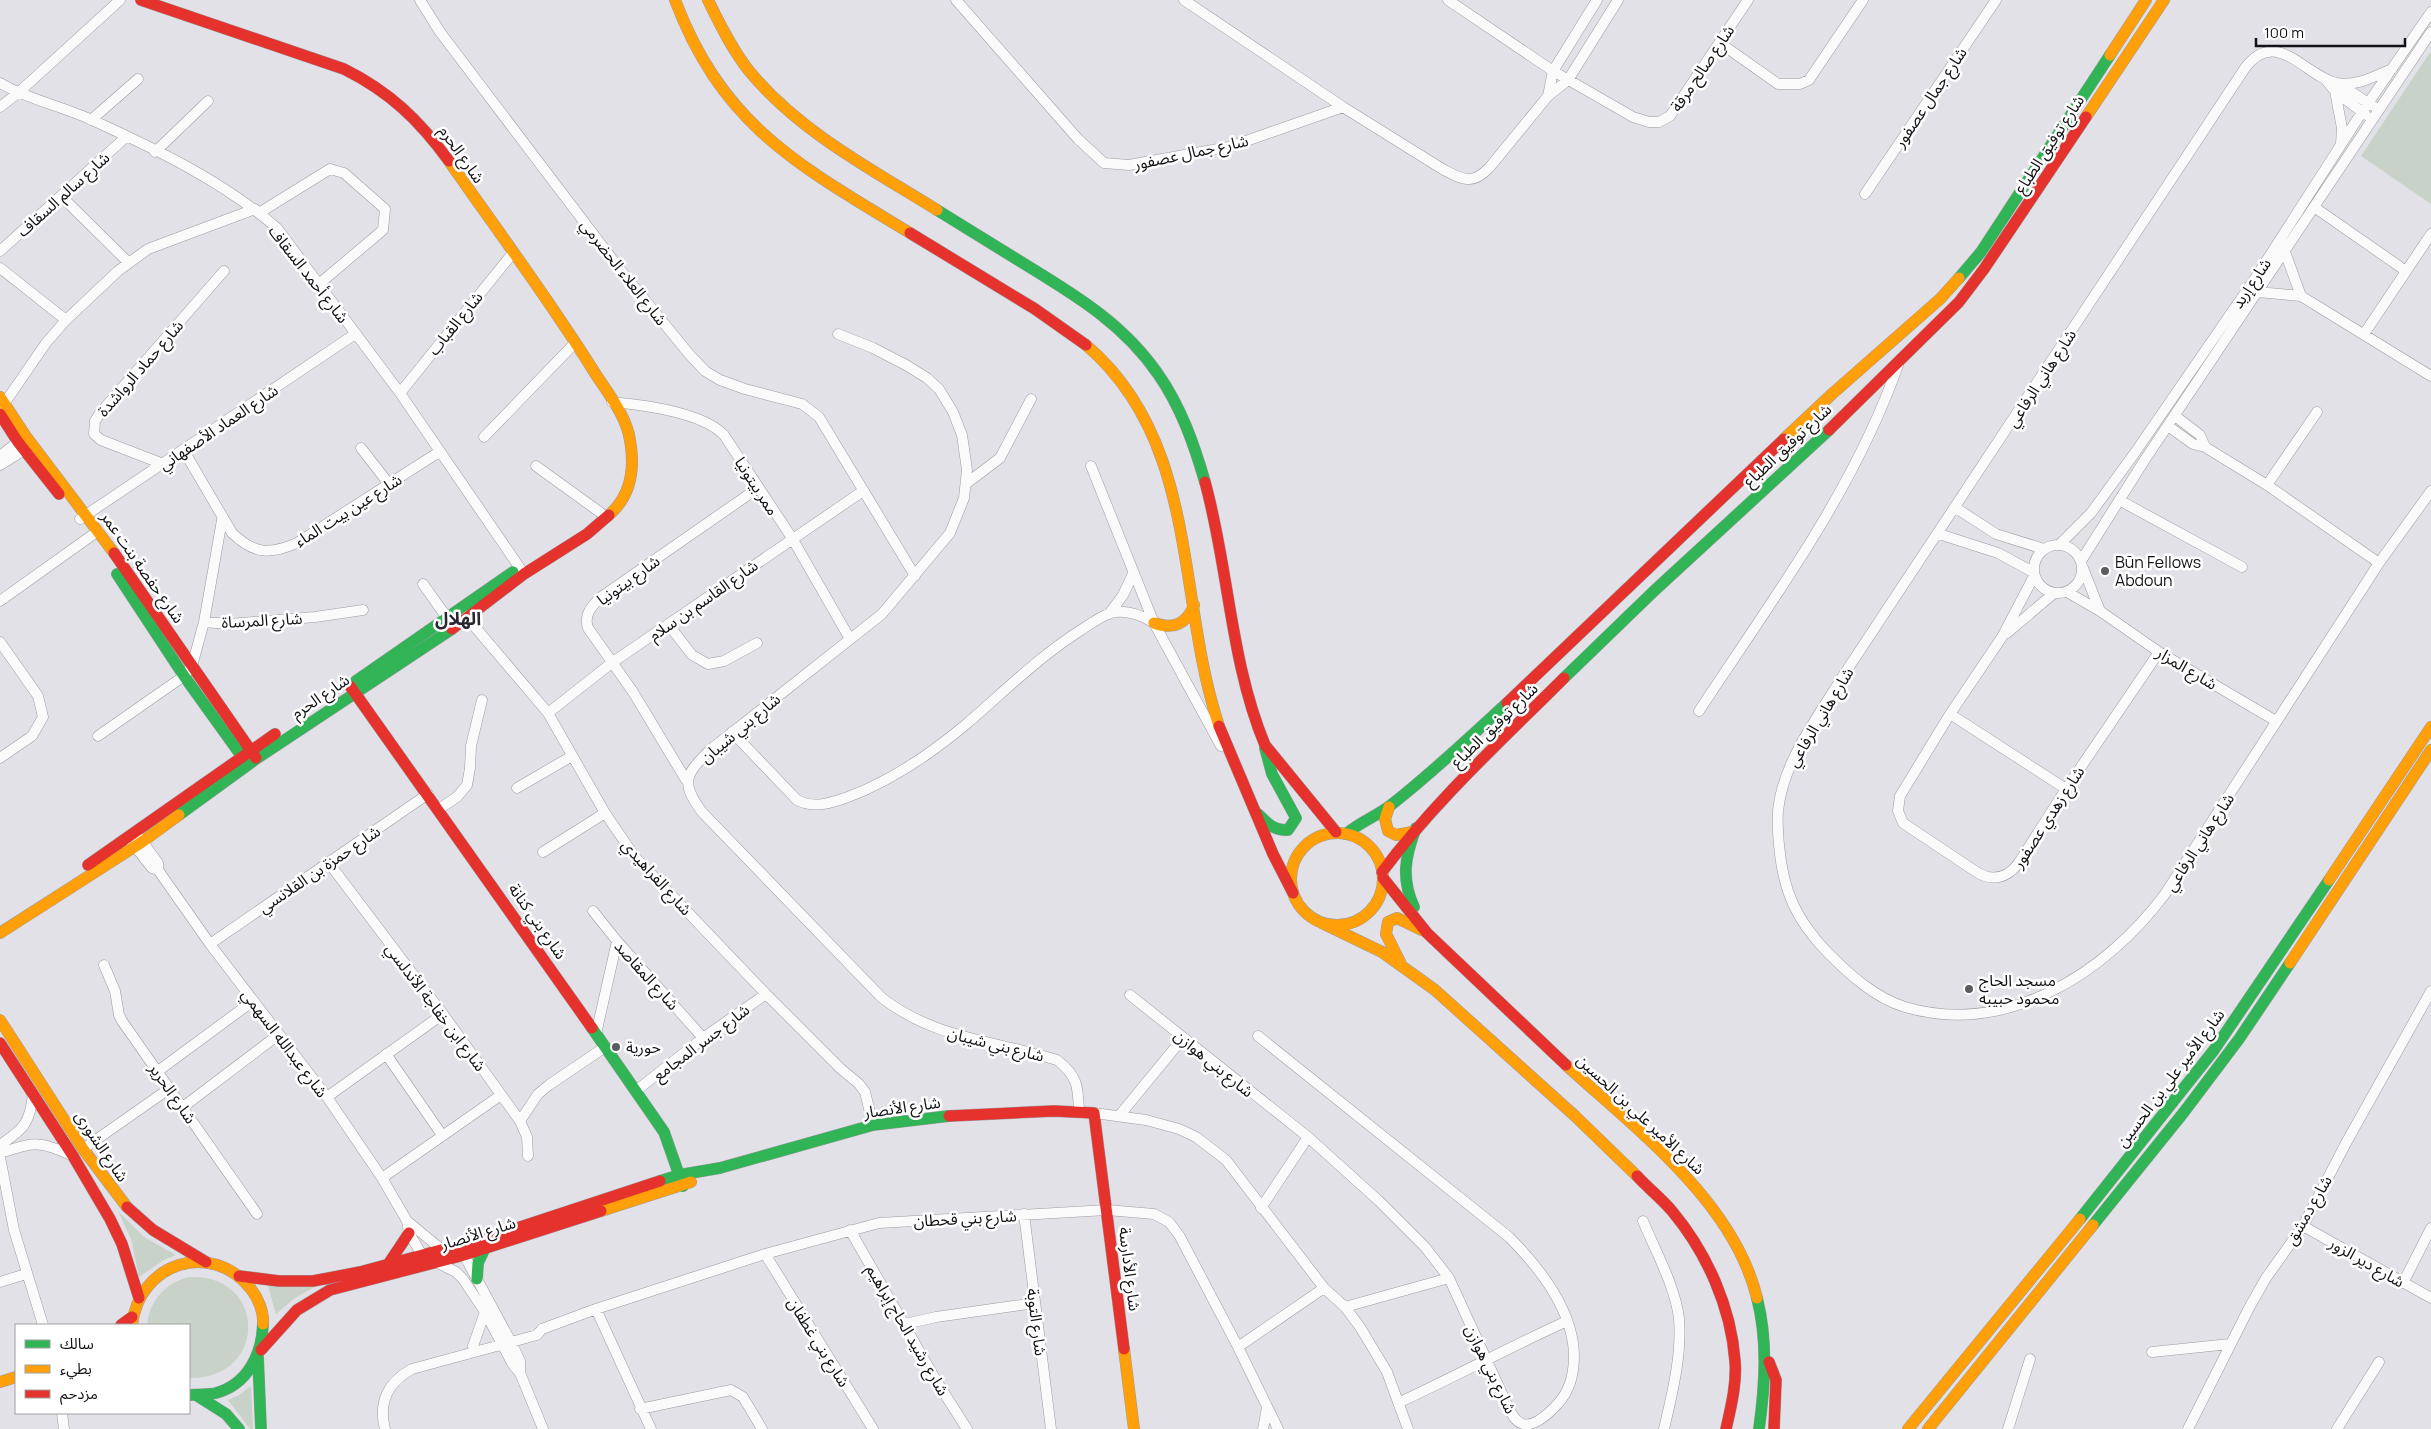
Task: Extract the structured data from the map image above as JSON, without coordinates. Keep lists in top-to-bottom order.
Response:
{
  "streets": {
    "main road": [
      "شارع توفيق الطباع",
      "شارع الحرم",
      "شارع حفصة بنت عمر",
      "شارع بني كنانة",
      "شارع الأمير علي بن الحسين",
      "شارع الأنصار",
      "شارع الشورى",
      "شارع الأدارسة"
    ],
    "street": [
      "شارع صالح مرقة",
      "شارع جمال عصفور",
      "شارع سالم السقاف",
      "شارع العلاء الحضرمي",
      "شارع أحمد السقاف",
      "شارع إربد",
      "شارع القباب",
      "شارع حماد الرواشدة",
      "شارع هاني الرفاعي",
      "شارع العماد الأصفهاني",
      "ممر بيتونيا",
      "شارع عين بيت الماء",
      "شارع بيتونيا",
      "شارع القاسم بن سلام",
      "شارع المرساة",
      "شارع المزار",
      "شارع بني شيبان",
      "شارع زهدي عصفور",
      "شارع حمزة بن القلانسي",
      "شارع الفراهيدي",
      "شارع المقاصد",
      "شارع ابن خفاجة الأندلسي",
      "شارع جسر المجامع",
      "شارع عبدالله السهمي",
      "شارع بني هوازن",
      "شارع الحرير",
      "شارع دمشق",
      "شارع بني قحطان",
      "شارع دير الزور",
      "شارع التوبة",
      "شارع رشيد الحاج إبراهيم",
      "شارع بني غطفان"
    ]
  },
  "crossings": [
    ["شارع توفيق الطباع", "شارع الأمير علي بن الحسين"],
    ["شارع الحرم", "شارع أحمد السقاف"],
    ["شارع الحرم", "شارع القباب"],
    ["شارع الحرم", "ممر بيتونيا"],
    ["شارع الحرم", "شارع حفصة بنت عمر"],
    ["شارع الحرم", "شارع الفراهيدي"],
    ["شارع الحرم", "شارع بني كنانة"],
    ["شارع الحرم", "شارع عبدالله السهمي"],
    ["شارع سالم السقاف", "شارع أحمد السقاف"],
    ["شارع العلاء الحضرمي", "شارع القاسم بن سلام"],
    ["شارع العلاء الحضرمي", "شارع بني شيبان"],
    ["شارع أحمد السقاف", "شارع القباب"],
    ["شارع أحمد السقاف", "شارع العماد الأصفهاني"],
    ["شارع أحمد السقاف", "شارع عين بيت الماء"],
    ["شارع إربد", "شارع هاني الرفاعي"],
    ["شارع إربد", "شارع المزار"],
    ["شارع إربد", "شارع زهدي عصفور"],
    ["شارع حماد الرواشدة", "شارع العماد الأصفهاني"],
    ["شارع هاني الرفاعي", "شارع المزار"],
    ["شارع العماد الأصفهاني", "شارع عين بيت الماء"],
    ["شارع العماد الأصفهاني", "شارع حفصة بنت عمر"],
    ["ممر بيتونيا", "شارع بيتونيا"],
    ["ممر بيتونيا", "شارع القاسم بن سلام"],
    ["ممر بيتونيا", "شارع بني شيبان"],
    ["شارع عين بيت الماء", "شارع المرساة"],
    ["شارع بيتونيا", "شارع القاسم بن سلام"],
    ["شارع بيتونيا", "شارع بني شيبان"],
    ["شارع القاسم بن سلام", "شارع الفراهيدي"],
    ["شارع المزار", "شارع زهدي عصفور"],
    ["شارع بني شيبان", "شارع الأنصار"],
    ["شارع حمزة بن القلانسي", "شارع بني كنانة"],
    ["شارع حمزة بن القلانسي", "شارع ابن خفاجة الأندلسي"],
    ["شارع حمزة بن القلانسي", "شارع عبدالله السهمي"],
    ["شارع الفراهيدي", "شارع جسر المجامع"],
    ["شارع الفراهيدي", "شارع الأنصار"],
    ["شارع بني كنانة", "شارع جسر المجامع"],
    ["شارع بني كنانة", "شارع الأنصار"],
    ["شارع المقاصد", "شارع جسر المجامع"],
    ["شارع عبدالله السهمي", "شارع الأنصار"],
    ["شارع عبدالله السهمي", "شارع بني قحطان"],
    ["شارع الأنصار", "شارع الأدارسة"],
    ["شارع دمشق", "شارع دير الزور"],
    ["شارع بني قحطان", "شارع الأدارسة"],
    ["شارع بني قحطان", "شارع التوبة"],
    ["شارع بني قحطان", "شارع رشيد الحاج إبراهيم"],
    ["شارع بني قحطان", "شارع بني غطفان"]
  ],
  "districts": ["الهلال"],
  "places": ["Būn Fellows Abdoun", "مسجد الحاج محمود حبيبه", "حورية"],
  "legend": ["سالك", "بطيء", "مزدحم"],
  "scale_bar": "100 m"
}
